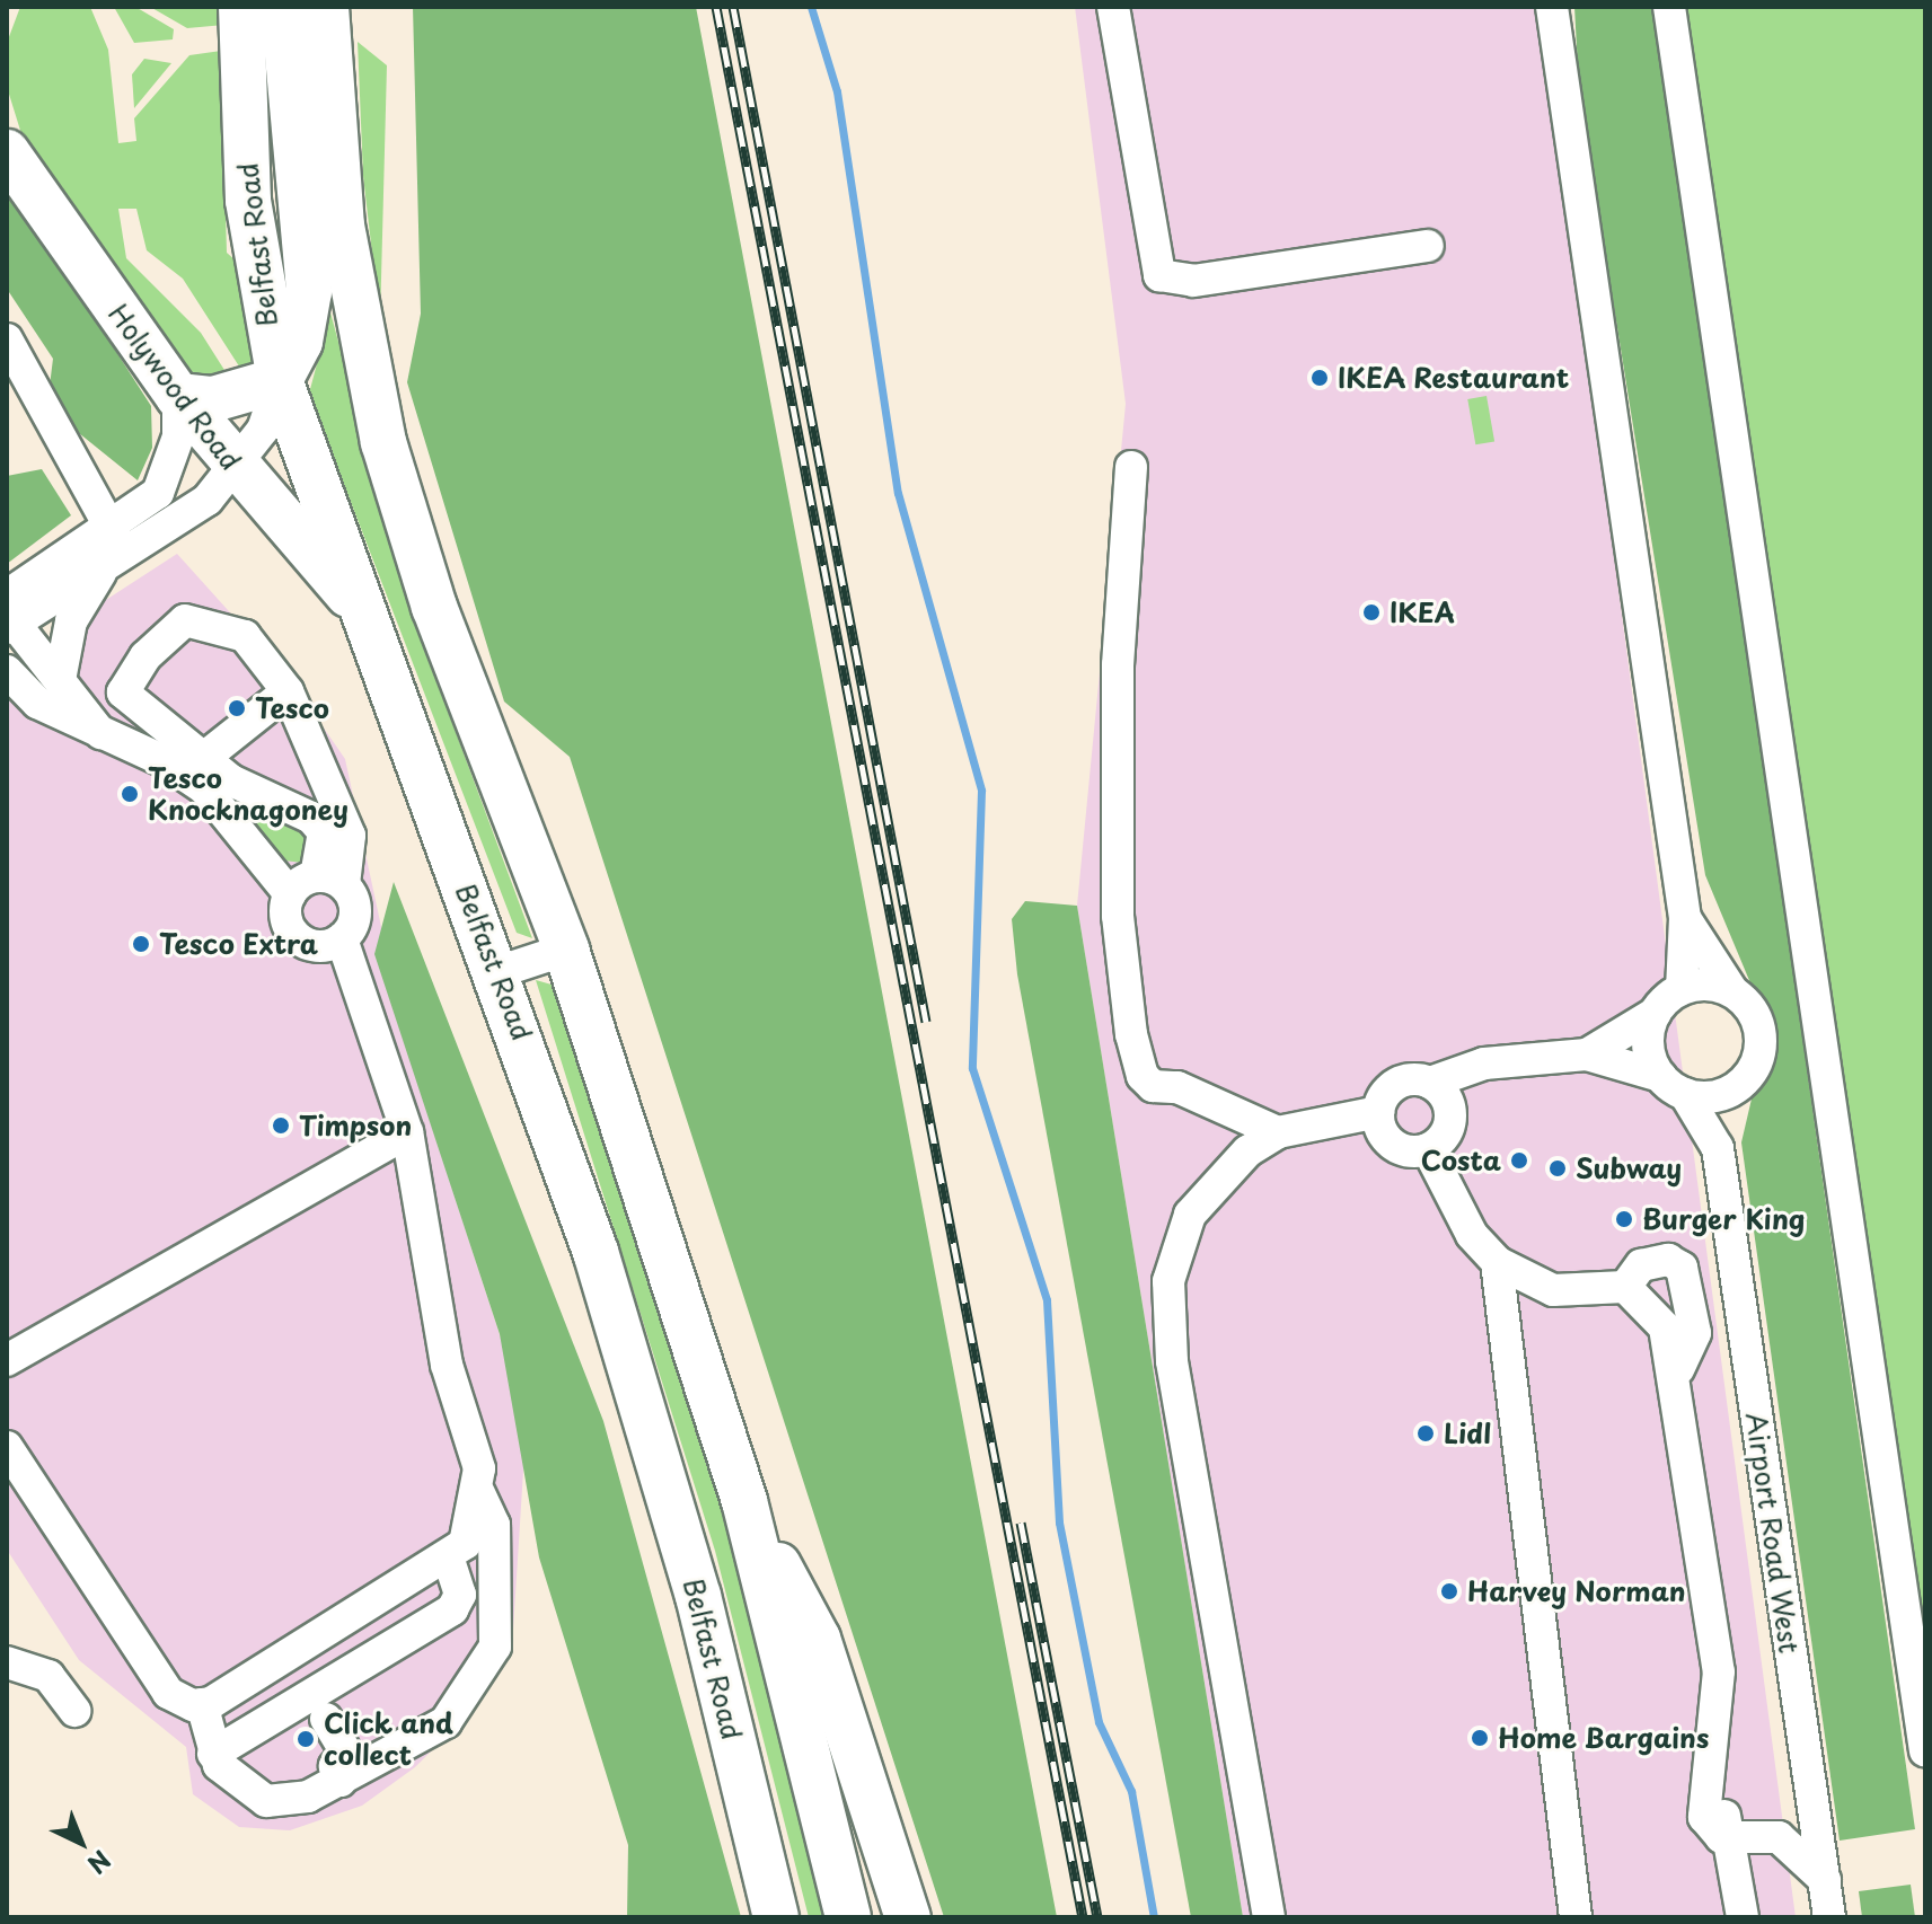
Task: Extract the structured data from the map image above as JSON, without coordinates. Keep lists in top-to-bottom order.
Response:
{
  "streets": {
    "highway": ["Belfast Road", "Holywood Road"],
    "street": ["Airport Road West"]
  },
  "crossings": [
    ["Belfast Road", "Holywood Road"]
  ],
  "places": [
    "IKEA Restaurant",
    "IKEA",
    "Tesco",
    "Tesco Knocknagoney",
    "Tesco Extra",
    "Timpson",
    "Costa",
    "Subway",
    "Burger King",
    "Lidl",
    "Harvey Norman",
    "Home Bargains",
    "Click and collect"
  ],
  "north": "bottom right"
}
